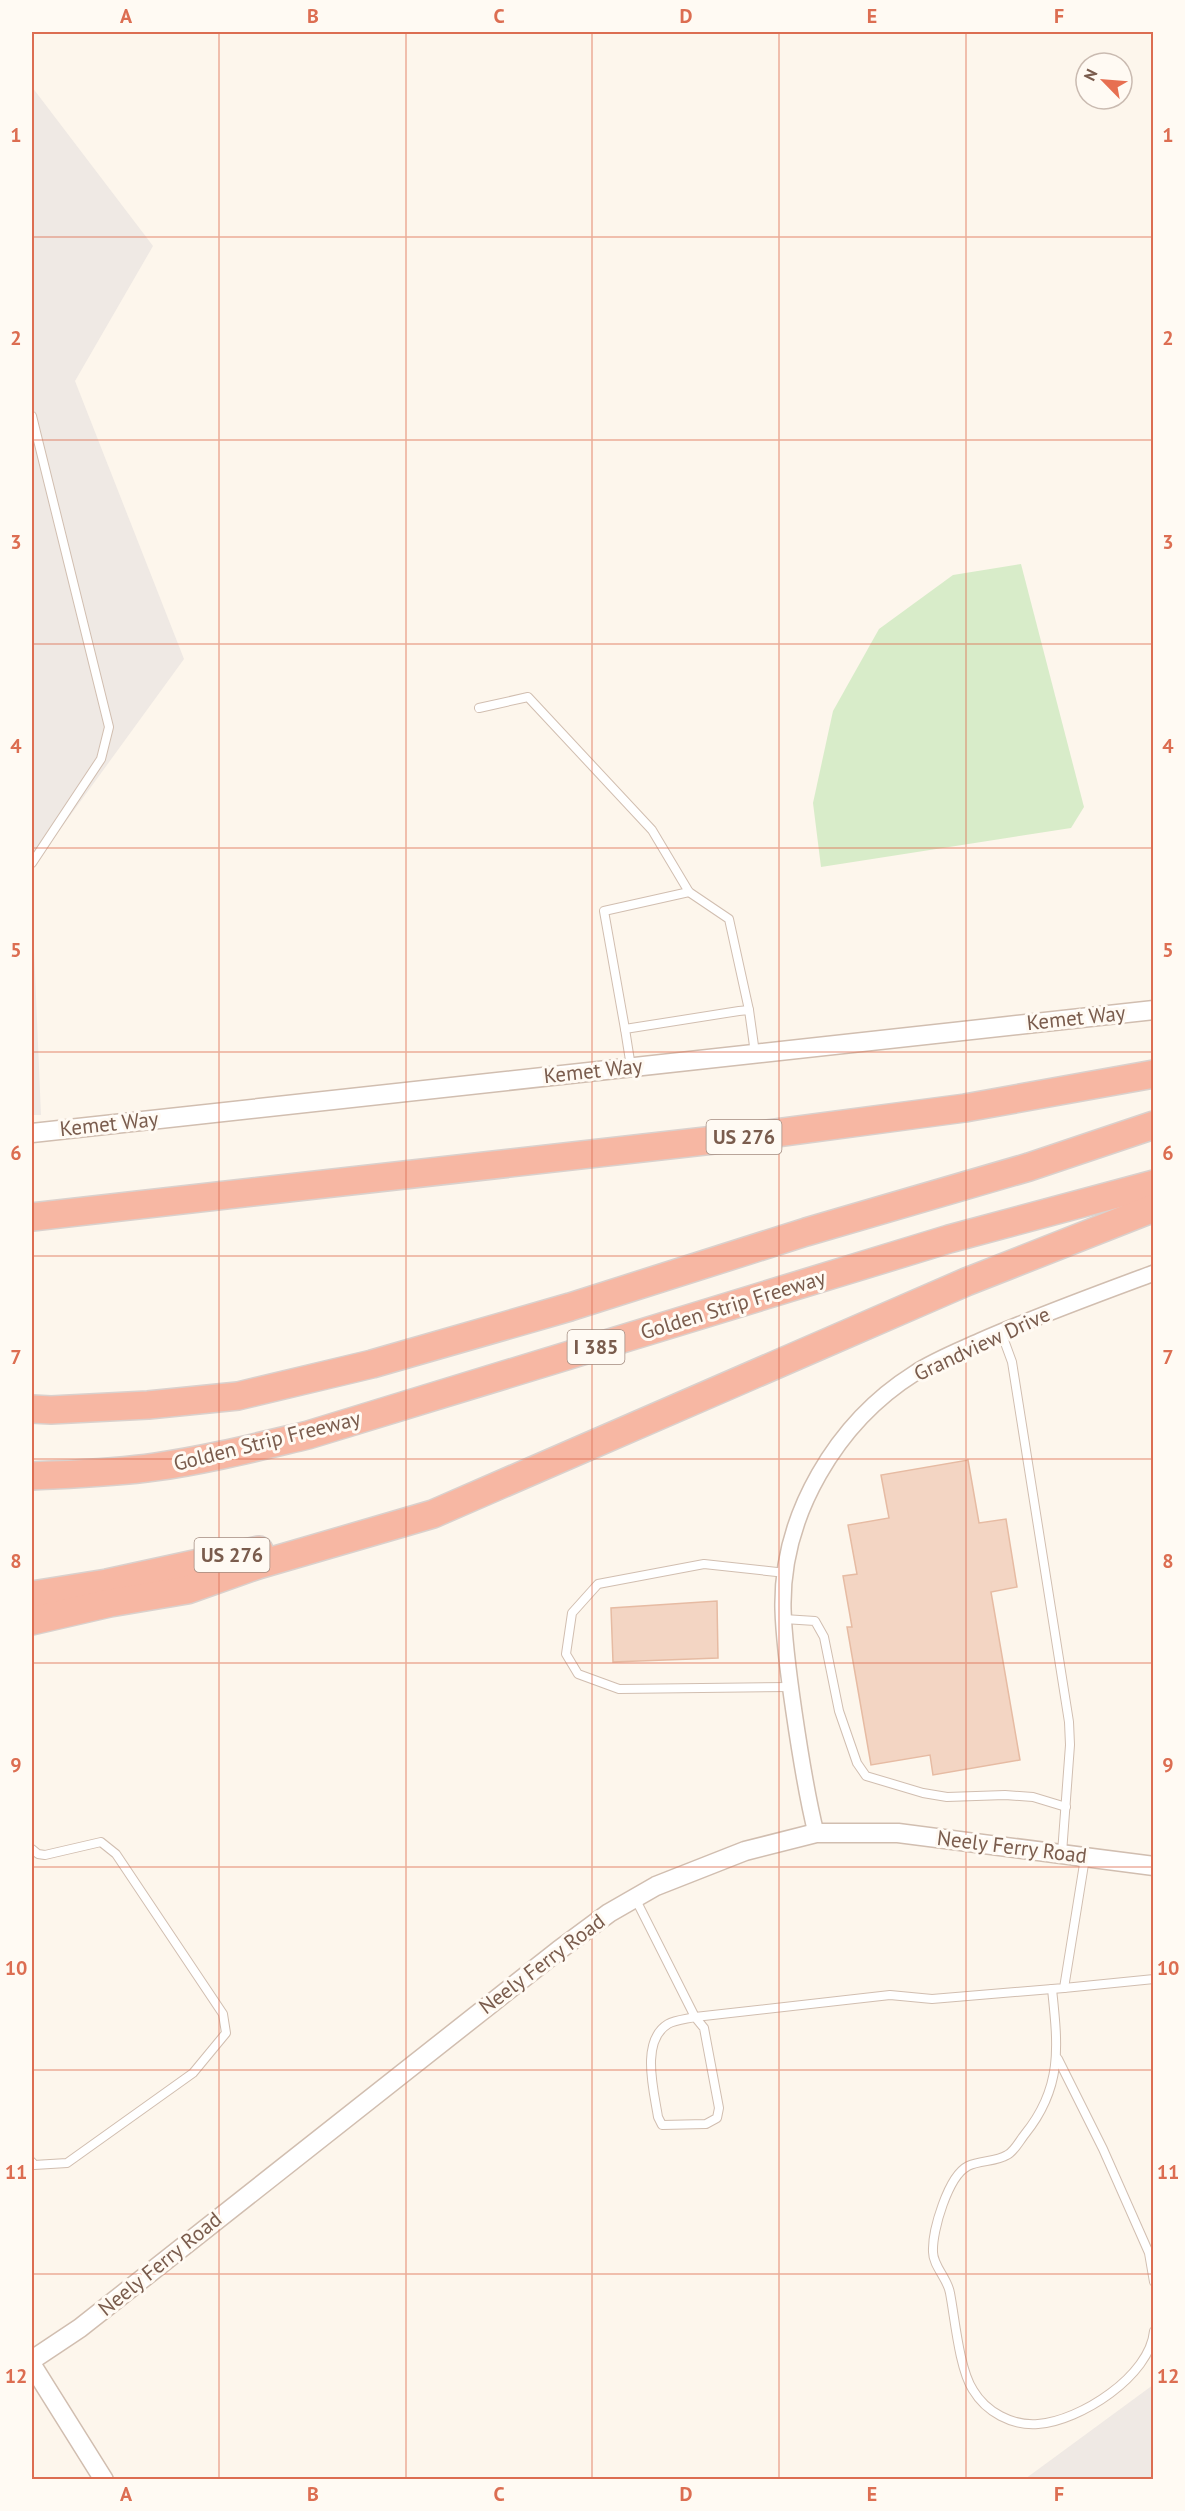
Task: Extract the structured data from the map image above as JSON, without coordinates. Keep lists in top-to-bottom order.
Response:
{
  "streets": {
    "highway": ["US 276", "Golden Strip Freeway", "I 385"],
    "street": ["Kemet Way", "Grandview Drive", "Neely Ferry Road"]
  },
  "crossings": [
    ["Grandview Drive", "Neely Ferry Road"]
  ],
  "north": "top left",
  "grid": {
    "columns": [
      "A",
      "B",
      "C",
      "D",
      "E",
      "F"
    ],
    "rows": [
      "1",
      "2",
      "3",
      "4",
      "5",
      "6",
      "7",
      "8",
      "9",
      "10",
      "11",
      "12"
    ]
  }
}
